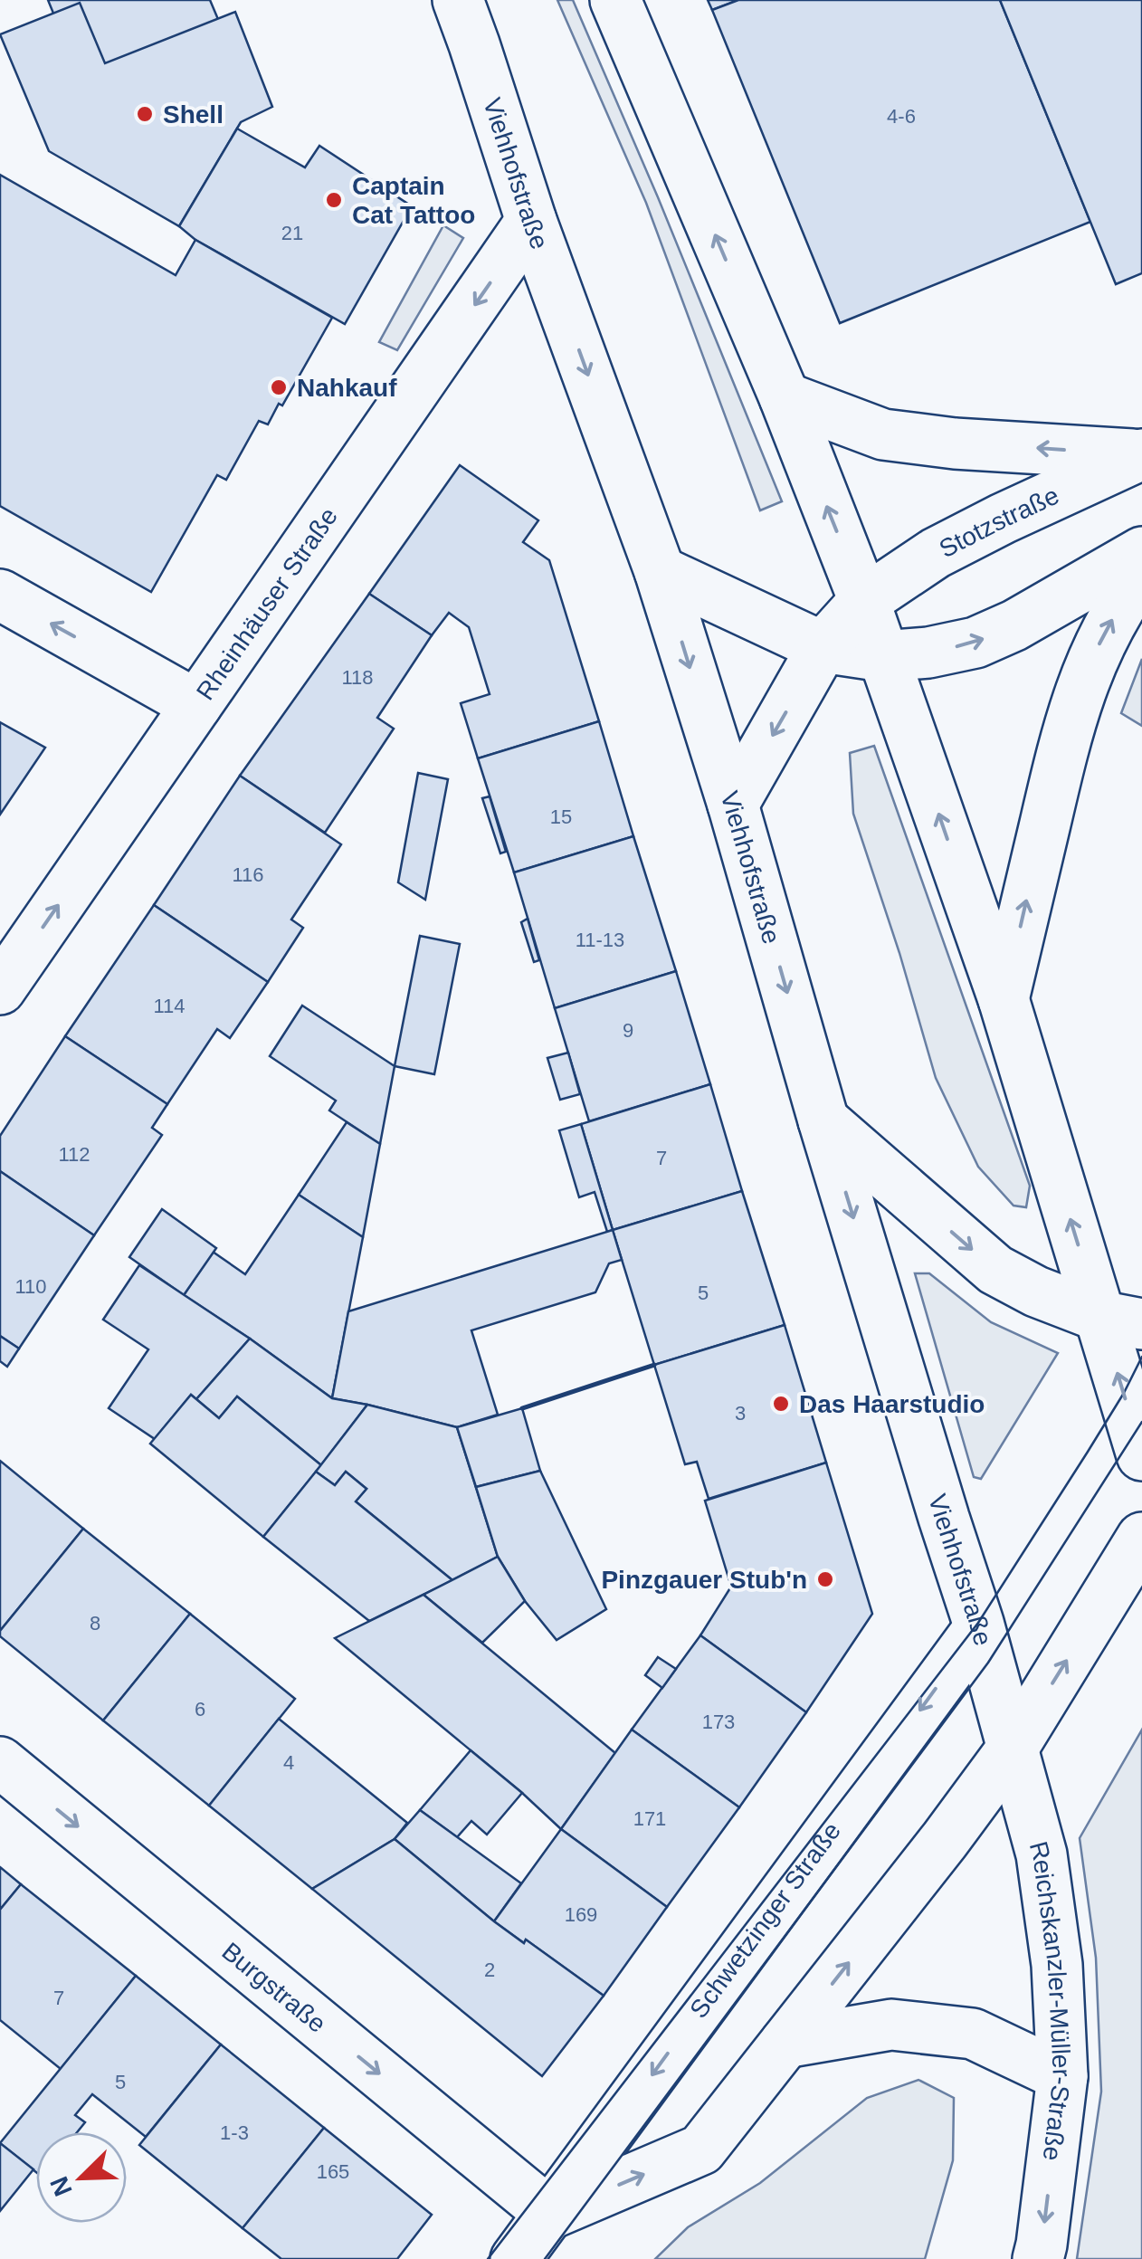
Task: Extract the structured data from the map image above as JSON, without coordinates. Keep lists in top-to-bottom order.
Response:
{
  "streets": {
    "main road": [
      "Viehhofstraße",
      "Stotzstraße",
      "Rheinhäuser Straße",
      "Schwetzinger Straße",
      "Burgstraße",
      "Reichskanzler-Müller-Straße"
    ]
  },
  "crossings": [
    ["Viehhofstraße", "Stotzstraße"],
    ["Viehhofstraße", "Rheinhäuser Straße"],
    ["Viehhofstraße", "Schwetzinger Straße"],
    ["Viehhofstraße", "Reichskanzler-Müller-Straße"],
    ["Schwetzinger Straße", "Burgstraße"]
  ],
  "one_way": ["Burgstraße", "Reichskanzler-Müller-Straße"],
  "places": [
    "Shell",
    "Captain Cat Tattoo",
    "Nahkauf",
    "Das Haarstudio",
    "Pinzgauer Stub'n"
  ],
  "house_numbers": [
    "4-6",
    "21",
    "118",
    "15",
    "116",
    "11-13",
    "114",
    "9",
    "112",
    "7",
    "110",
    "5",
    "3",
    "8",
    "6",
    "173",
    "4",
    "171",
    "169",
    "2",
    "7",
    "5",
    "1-3",
    "165"
  ],
  "north": "bottom left"
}
